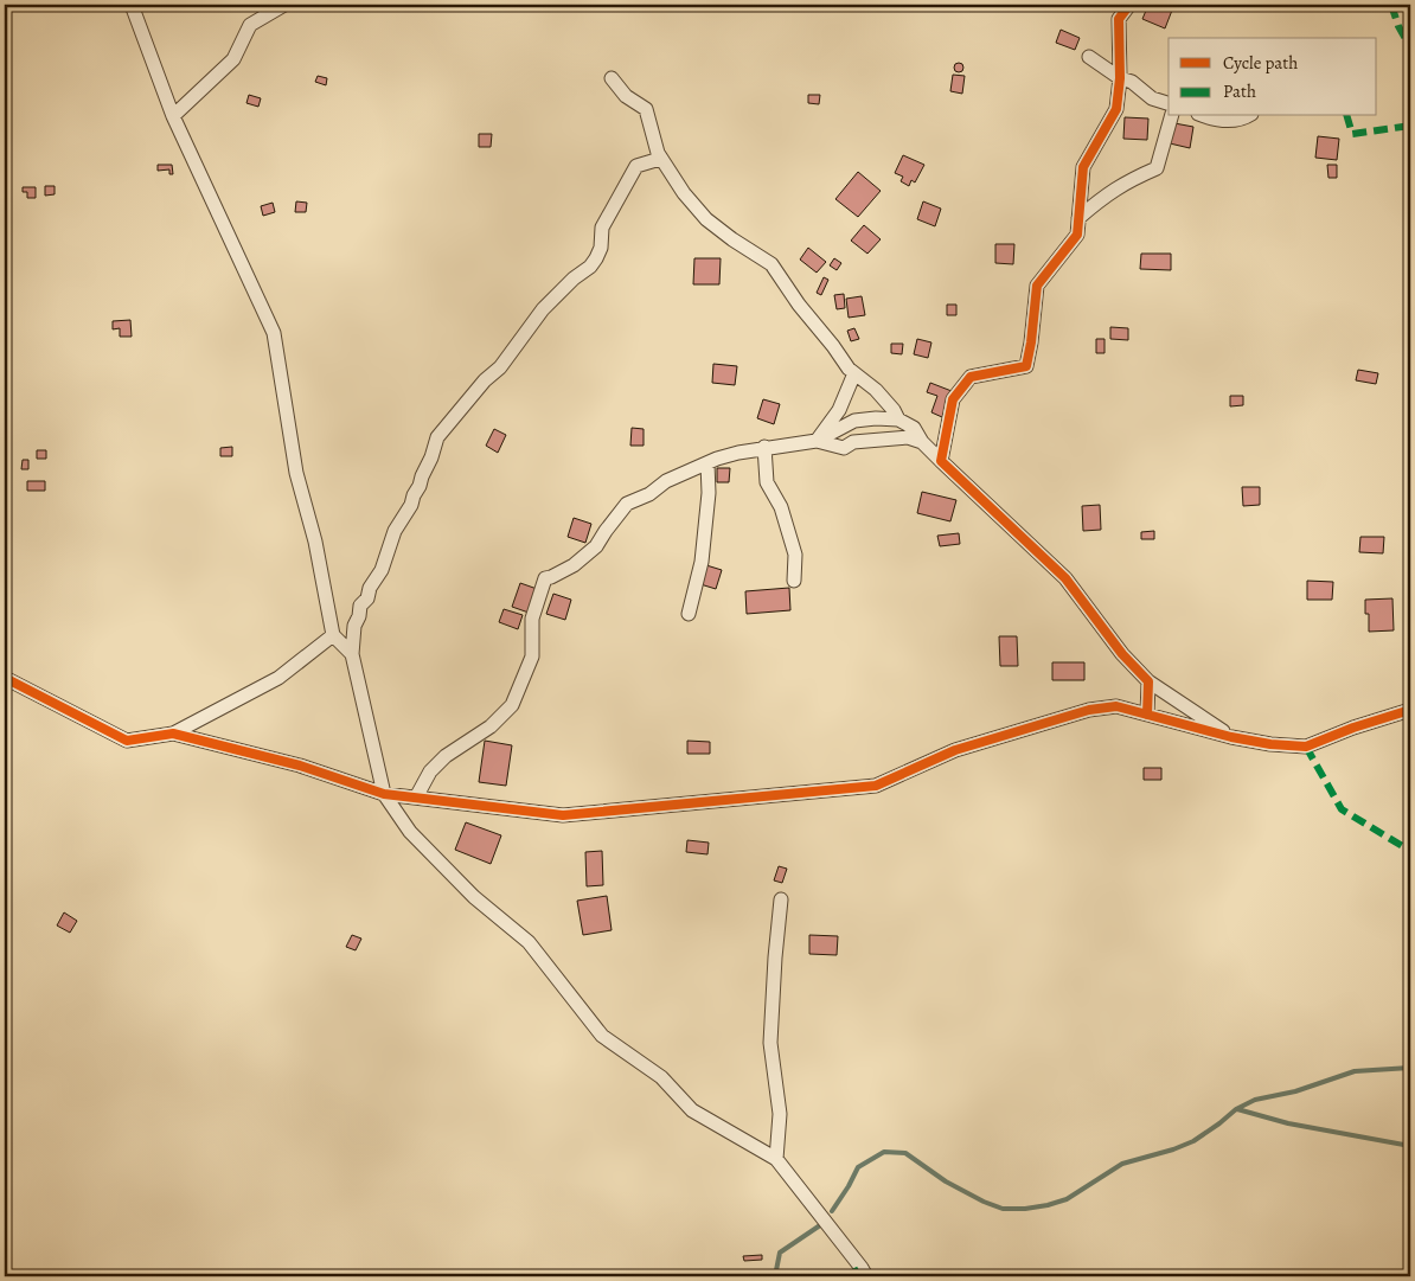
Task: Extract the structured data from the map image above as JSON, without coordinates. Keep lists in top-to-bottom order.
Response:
{
  "legend": ["Cycle path", "Path"]
}
